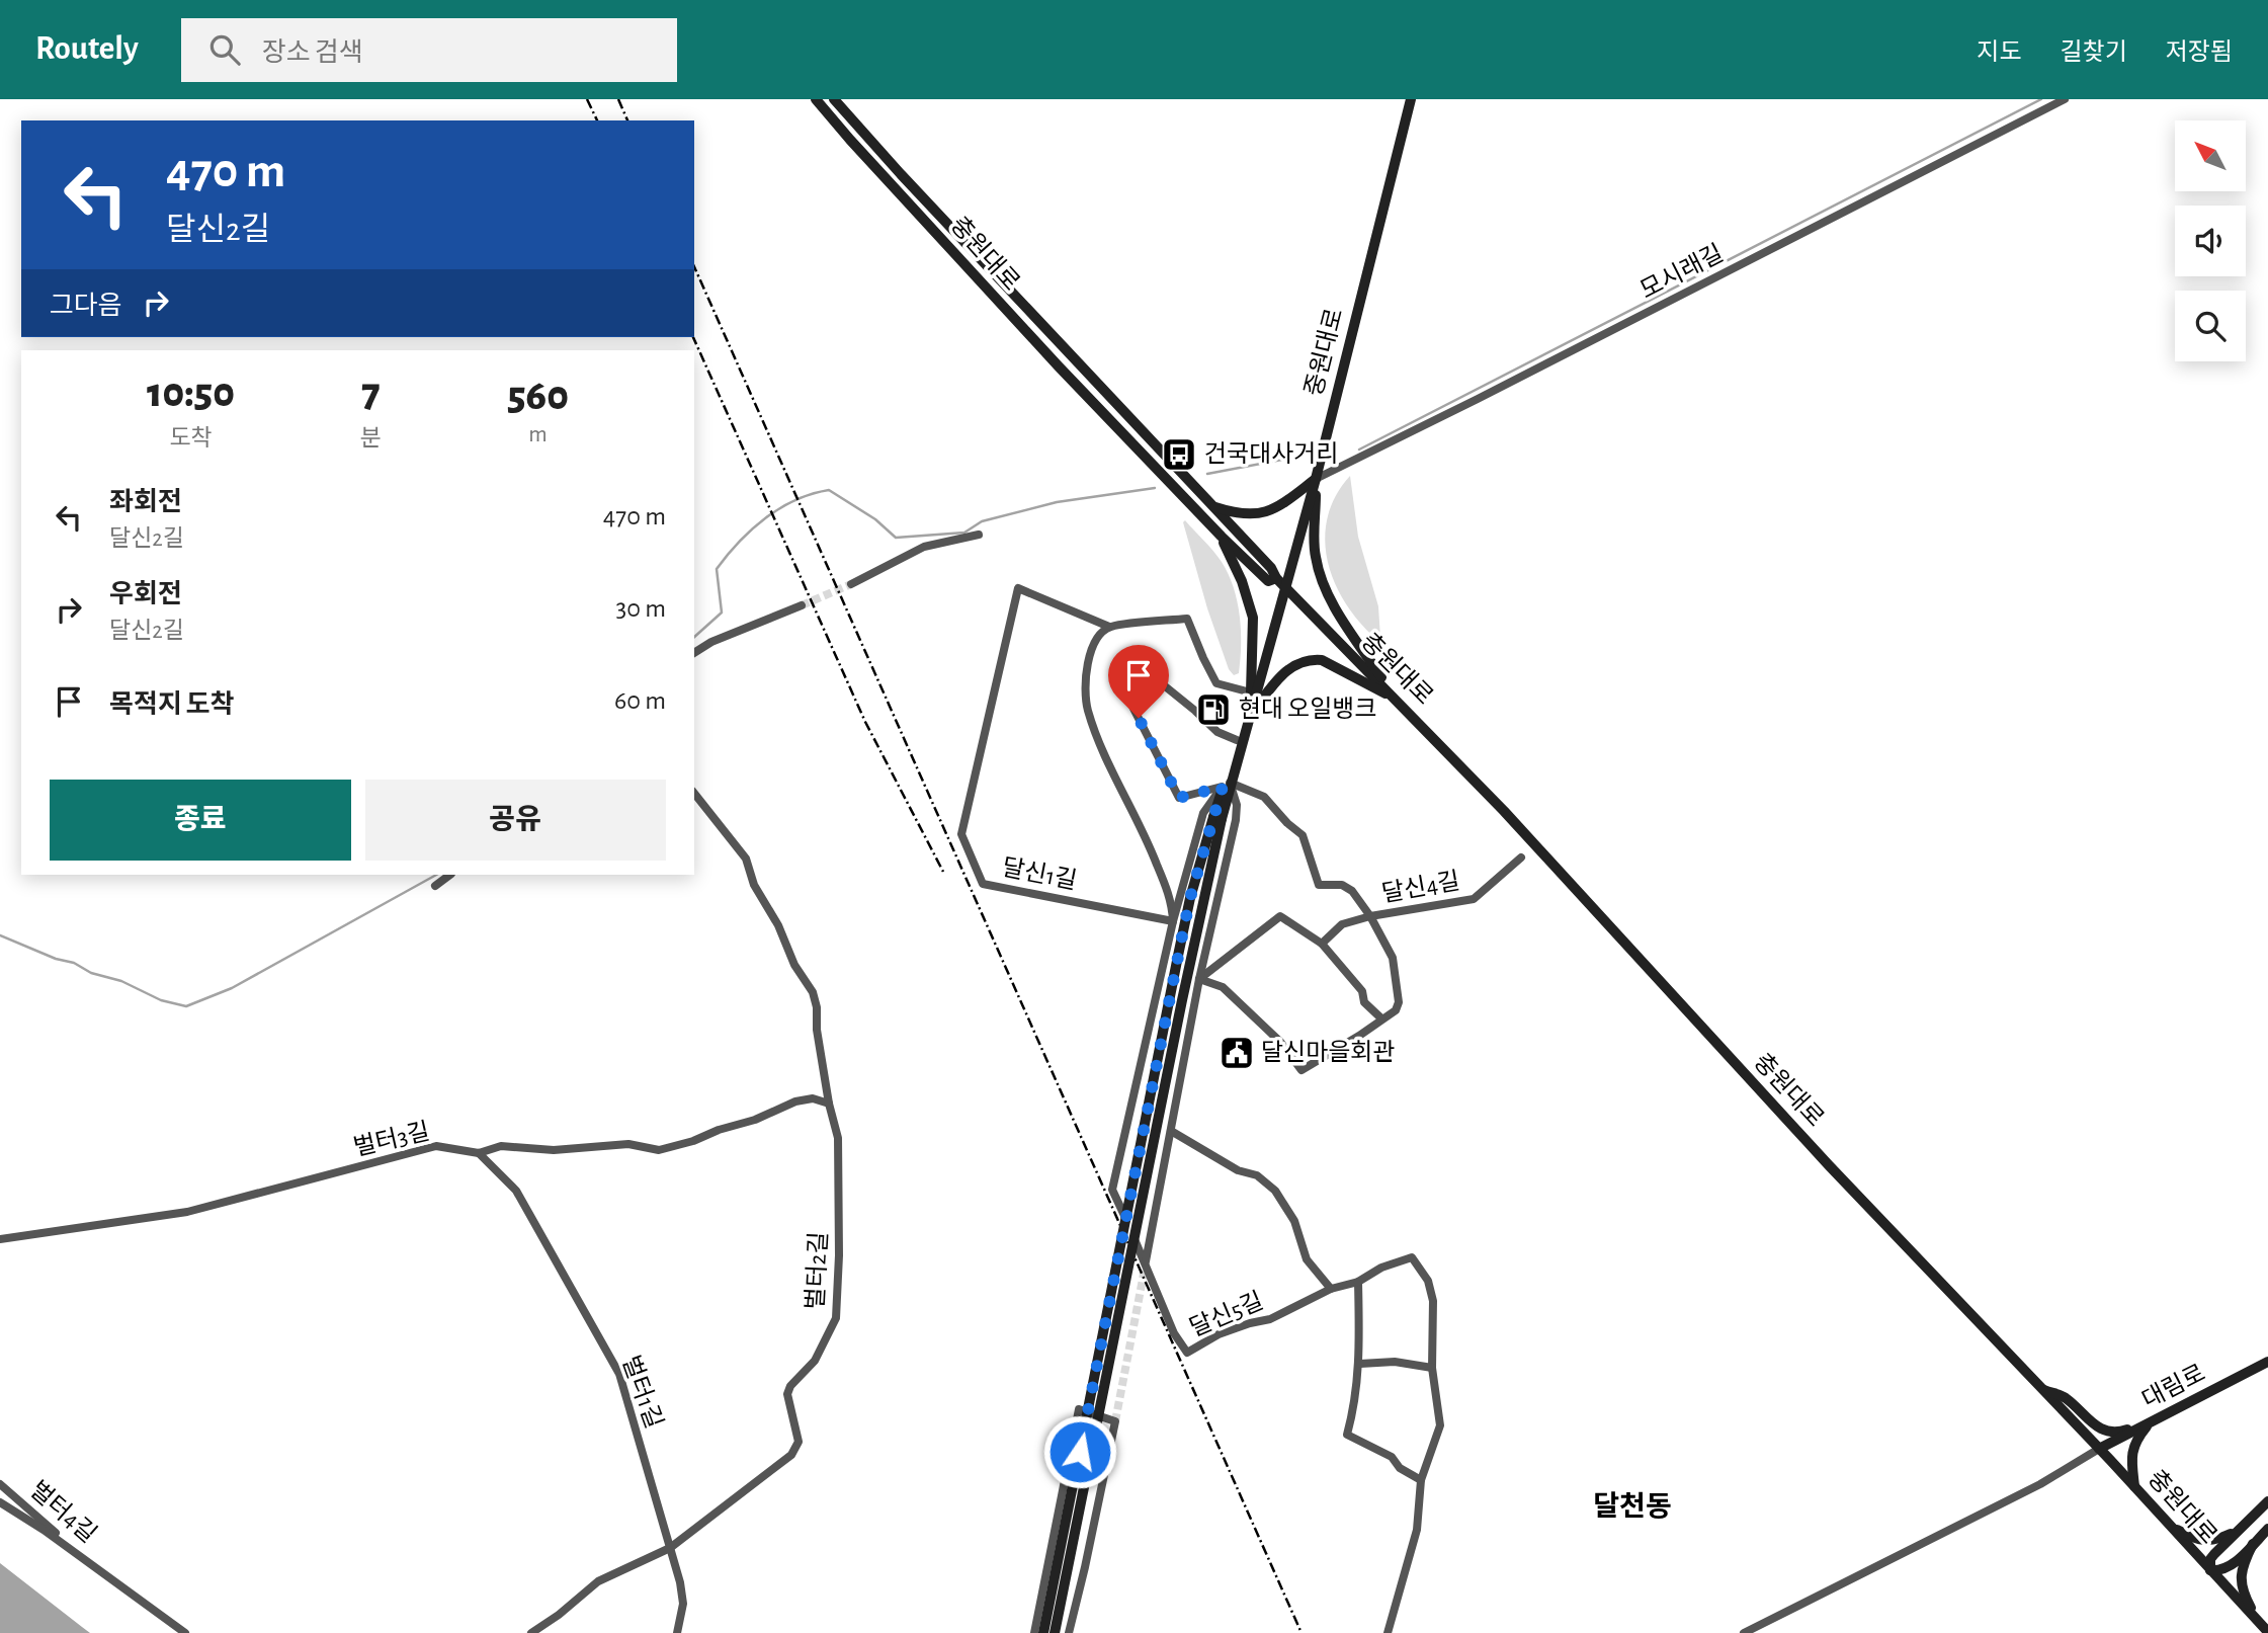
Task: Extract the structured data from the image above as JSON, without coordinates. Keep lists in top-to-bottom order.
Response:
{
  "streets": {
    "street": [
      "충원대로",
      "모시래길",
      "중원대로",
      "달신1길",
      "달신4길",
      "벌터3길",
      "벌터2길",
      "달신5길",
      "대림로",
      "벌터1길",
      "벌터4길"
    ]
  },
  "crossings": [
    ["충원대로", "중원대로"],
    ["충원대로", "대림로"],
    ["모시래길", "중원대로"],
    ["중원대로", "달신1길"],
    ["벌터3길", "벌터2길"],
    ["벌터3길", "벌터1길"],
    ["벌터2길", "벌터1길"]
  ],
  "districts": ["달천동"],
  "places": {
    "bus stop": ["건국대사거리"],
    "fuel station": ["현대 오일뱅크"],
    "public building": ["달신마을회관"]
  },
  "north": "top left",
  "page": {
    "header": "Routely",
    "search": "장소 검색",
    "nav": ["지도", "길찾기", "저장됨"],
    "turn": ["470 m", "달신2길"],
    "then": "그다음",
    "eta": [
      "10:50",
      "도착",
      "7",
      "분",
      "560",
      "m"
    ],
    "list": [
      {
        "name": "좌회전",
        "note": "달신2길",
        "value": "470 m"
      },
      {
        "name": "우회전",
        "note": "달신2길",
        "value": "30 m"
      },
      {
        "name": "목적지 도착",
        "value": "60 m"
      }
    ],
    "buttons": ["종료", "공유"]
  }
}
